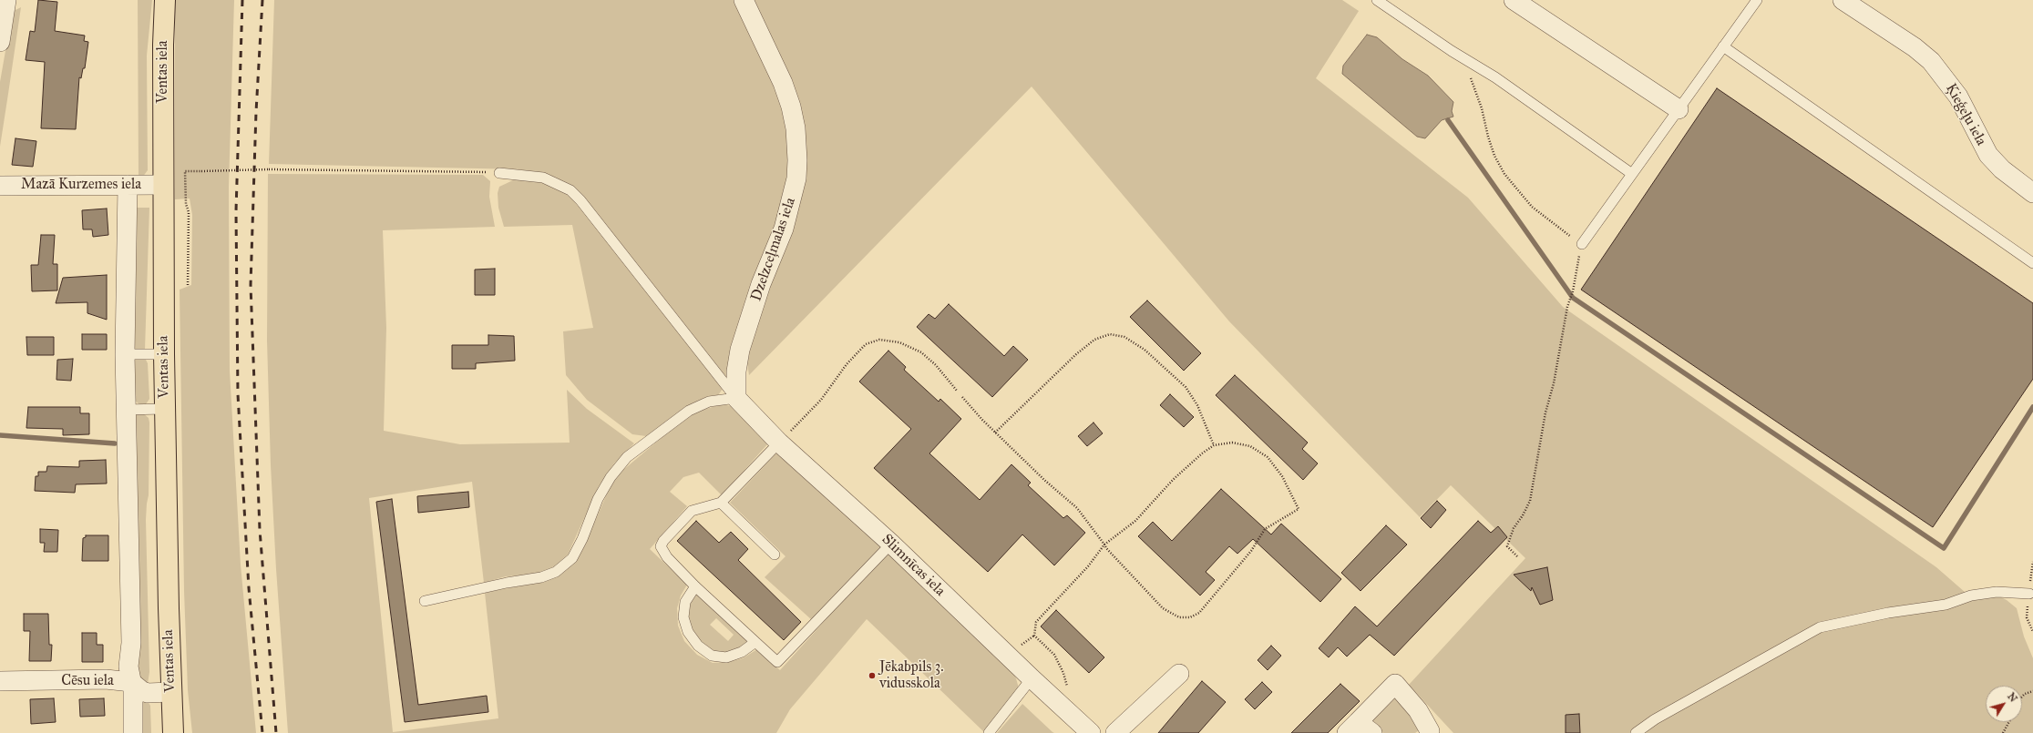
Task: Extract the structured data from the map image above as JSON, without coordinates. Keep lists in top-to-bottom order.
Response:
{
  "streets": {
    "highway": ["Ventas iela"],
    "street": [
      "Ķieģeļu iela",
      "Mazā Kurzemes iela",
      "Dzelzceļmalas iela",
      "Slimnīcas iela",
      "Cēsu iela"
    ]
  },
  "crossings": [
    ["Ventas iela", "Mazā Kurzemes iela"],
    ["Ventas iela", "Cēsu iela"],
    ["Dzelzceļmalas iela", "Slimnīcas iela"]
  ],
  "places": ["Jēkabpils 3. vidusskola"],
  "north": "top right"
}
